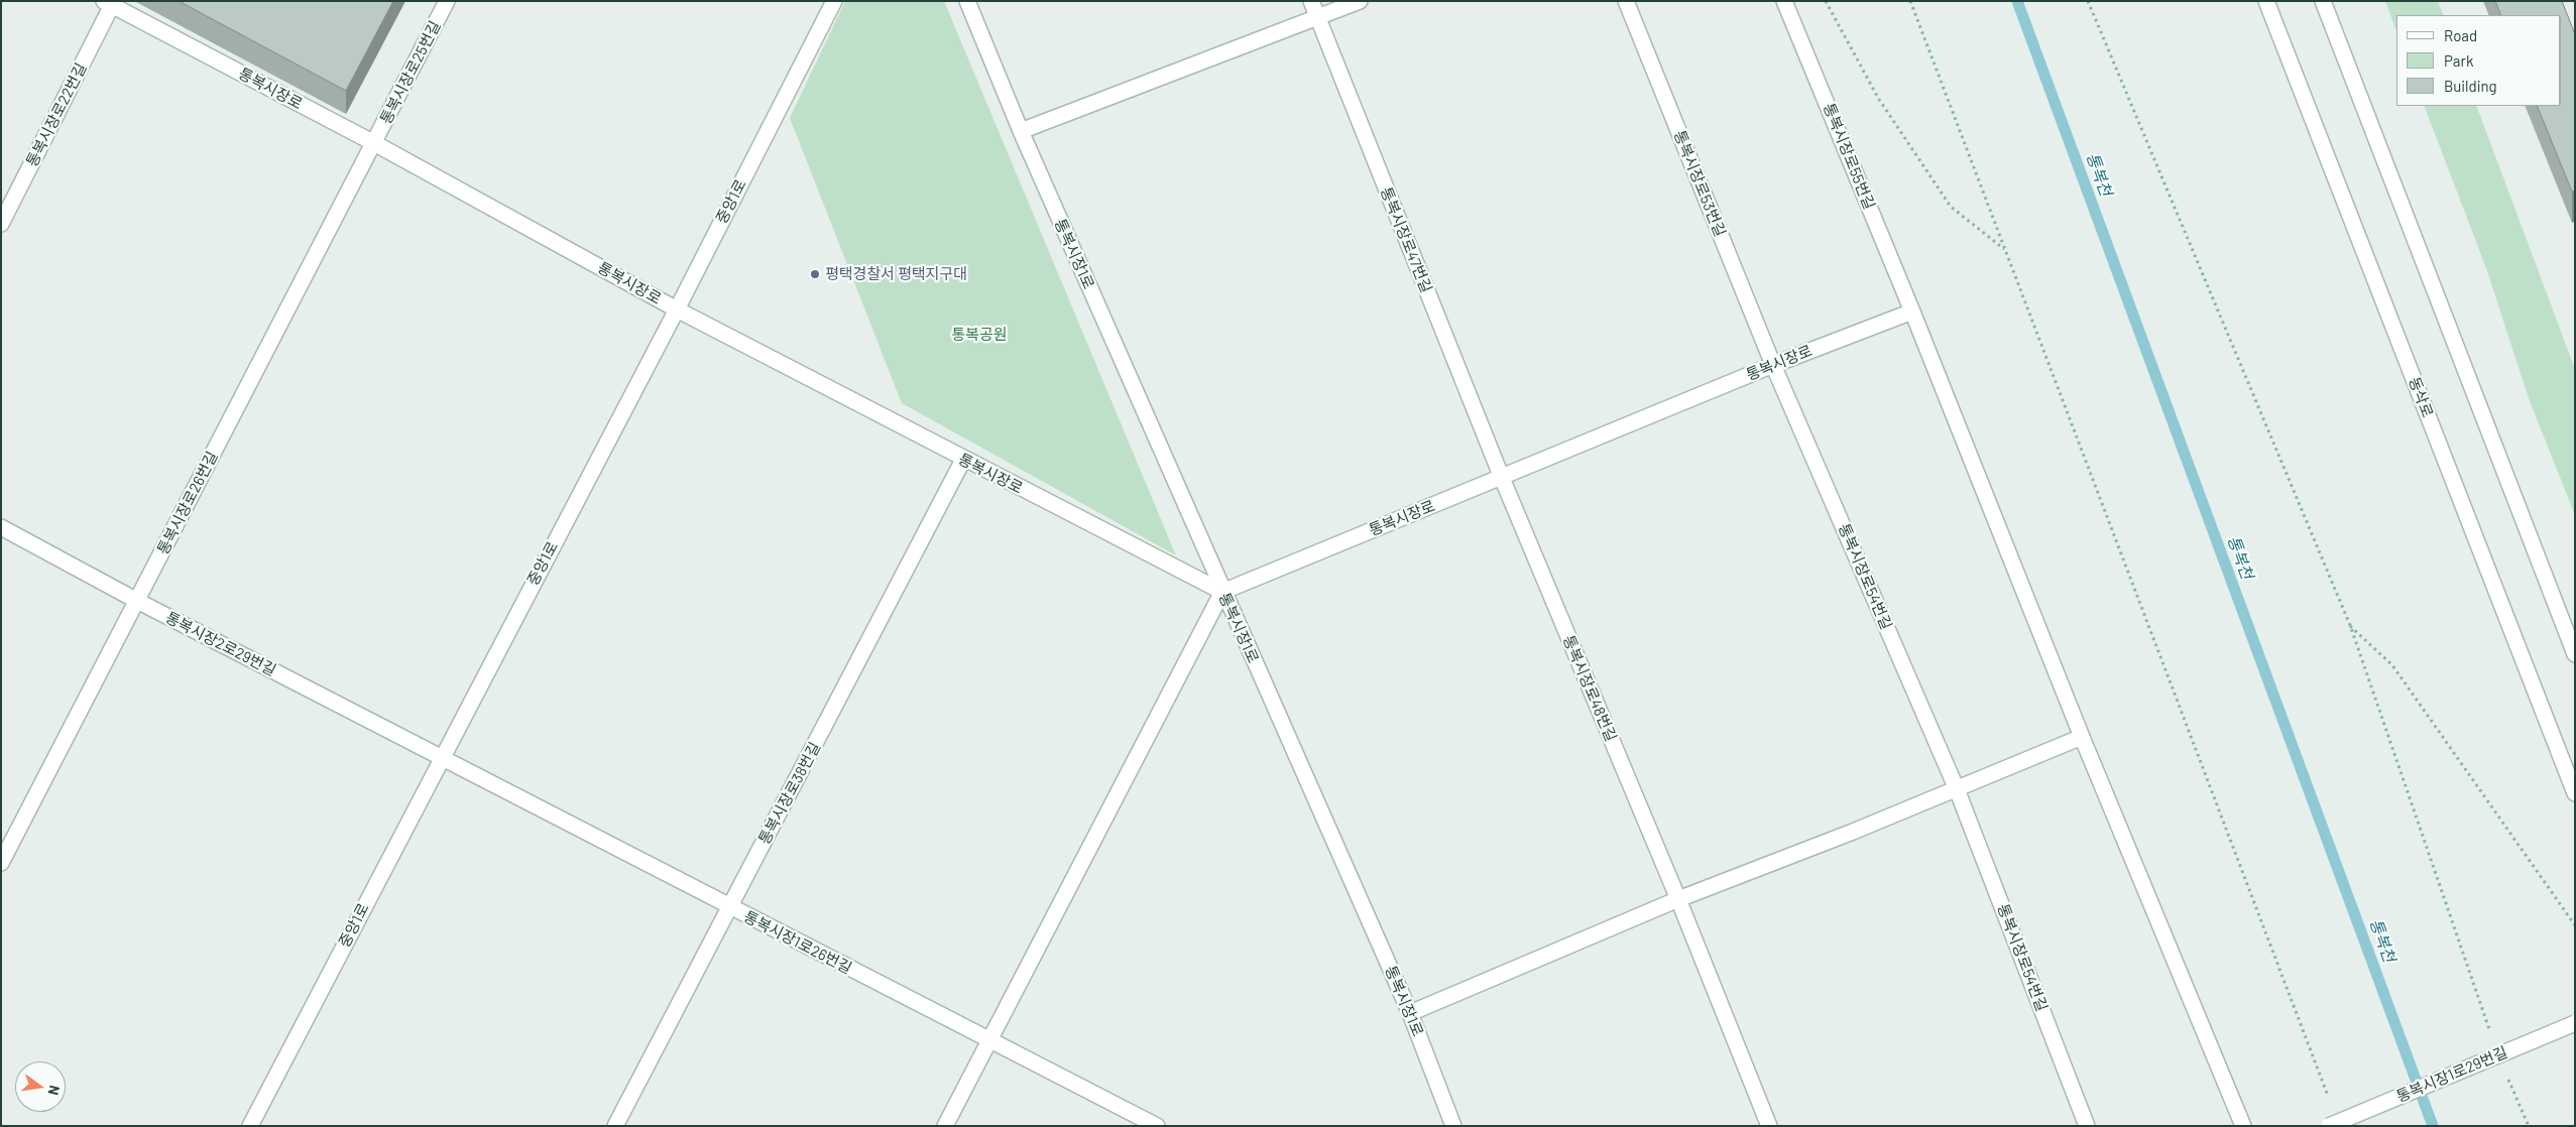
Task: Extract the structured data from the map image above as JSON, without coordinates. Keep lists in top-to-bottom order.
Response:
{
  "streets": {
    "street": [
      "통복시장로25번길",
      "통복시장로",
      "통복시장로22번길",
      "통복시장로55번길",
      "통복시장로53번길",
      "중앙1로",
      "통복시장로47번길",
      "통복시장1로",
      "동삭로",
      "통복시장로26번길",
      "통복시장로54번길",
      "통복시장2로29번길",
      "통복시장로48번길",
      "통복시장로38번길",
      "통복시장1로26번길",
      "통복시장1로29번길"
    ]
  },
  "crossings": [
    ["통복시장로25번길", "통복시장로"],
    ["통복시장로25번길", "통복시장로26번길"],
    ["통복시장로", "통복시장로22번길"],
    ["통복시장로", "통복시장로55번길"],
    ["통복시장로", "통복시장로53번길"],
    ["통복시장로", "중앙1로"],
    ["통복시장로", "통복시장로47번길"],
    ["통복시장로", "통복시장1로"],
    ["통복시장로", "통복시장로26번길"],
    ["통복시장로", "통복시장로54번길"],
    ["통복시장로", "통복시장로48번길"],
    ["통복시장로", "통복시장로38번길"],
    ["통복시장로53번길", "통복시장로54번길"],
    ["중앙1로", "통복시장2로29번길"],
    ["중앙1로", "통복시장1로26번길"],
    ["통복시장로47번길", "통복시장로48번길"],
    ["통복시장로26번길", "통복시장2로29번길"],
    ["통복시장2로29번길", "통복시장1로26번길"],
    ["통복시장로38번길", "통복시장1로26번길"]
  ],
  "water": ["통복천"],
  "parks": ["통복공원"],
  "places": ["평택경찰서 평택지구대"],
  "legend": ["Road", "Park", "Building"],
  "north": "right"
}
